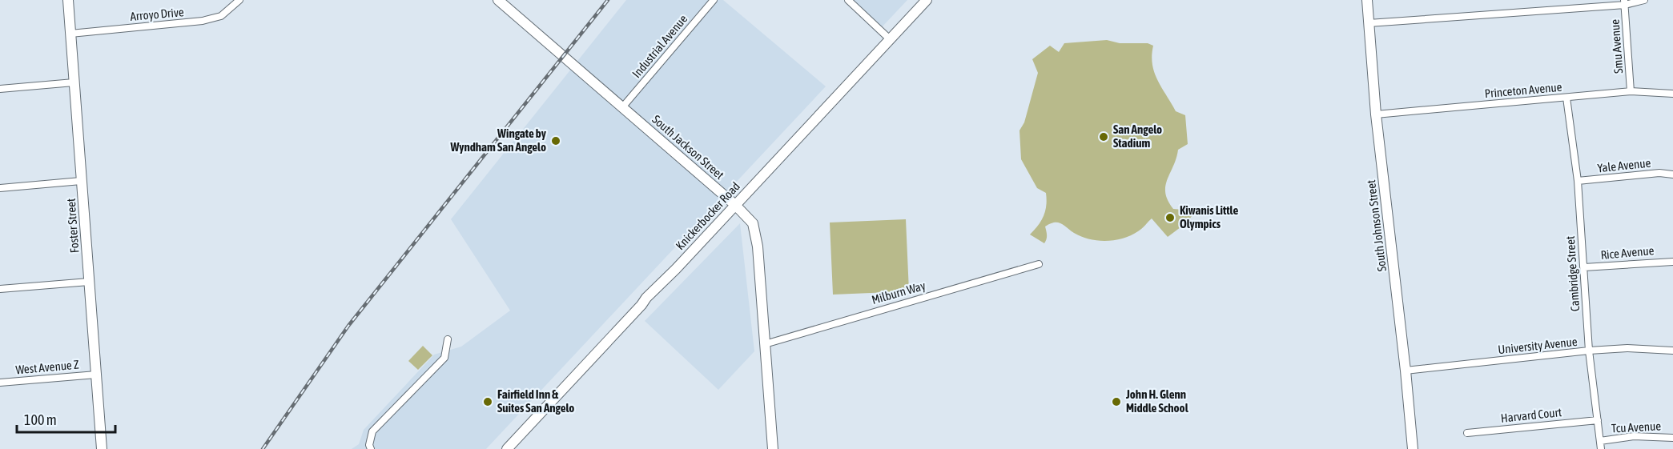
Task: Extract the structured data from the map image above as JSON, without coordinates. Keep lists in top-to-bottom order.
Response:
{
  "streets": {
    "main road": [
      "South Jackson Street",
      "Knickerbocker Road",
      "Foster Street",
      "South Johnson Street"
    ],
    "street": [
      "Arroyo Drive",
      "Industrial Avenue",
      "Smu Avenue",
      "Princeton Avenue",
      "Yale Avenue",
      "Rice Avenue",
      "Cambridge Street",
      "Milburn Way",
      "University Avenue",
      "West Avenue Z",
      "Harvard Court",
      "Tcu Avenue"
    ]
  },
  "crossings": [
    ["Arroyo Drive", "Foster Street"],
    ["Industrial Avenue", "South Jackson Street"],
    ["Smu Avenue", "Princeton Avenue"],
    ["Princeton Avenue", "South Johnson Street"],
    ["Princeton Avenue", "Cambridge Street"],
    ["South Jackson Street", "Knickerbocker Road"],
    ["South Jackson Street", "Milburn Way"],
    ["Yale Avenue", "Cambridge Street"],
    ["Foster Street", "West Avenue Z"],
    ["South Johnson Street", "University Avenue"],
    ["Rice Avenue", "Cambridge Street"],
    ["Cambridge Street", "University Avenue"],
    ["Cambridge Street", "Harvard Court"],
    ["Cambridge Street", "Tcu Avenue"]
  ],
  "places": [
    "San Angelo Stadium",
    "Wingate by Wyndham San Angelo",
    "Kiwanis Little Olympics",
    "Fairfield Inn & Suites San Angelo",
    "John H. Glenn Middle School"
  ],
  "scale_bar": "100 m"
}
